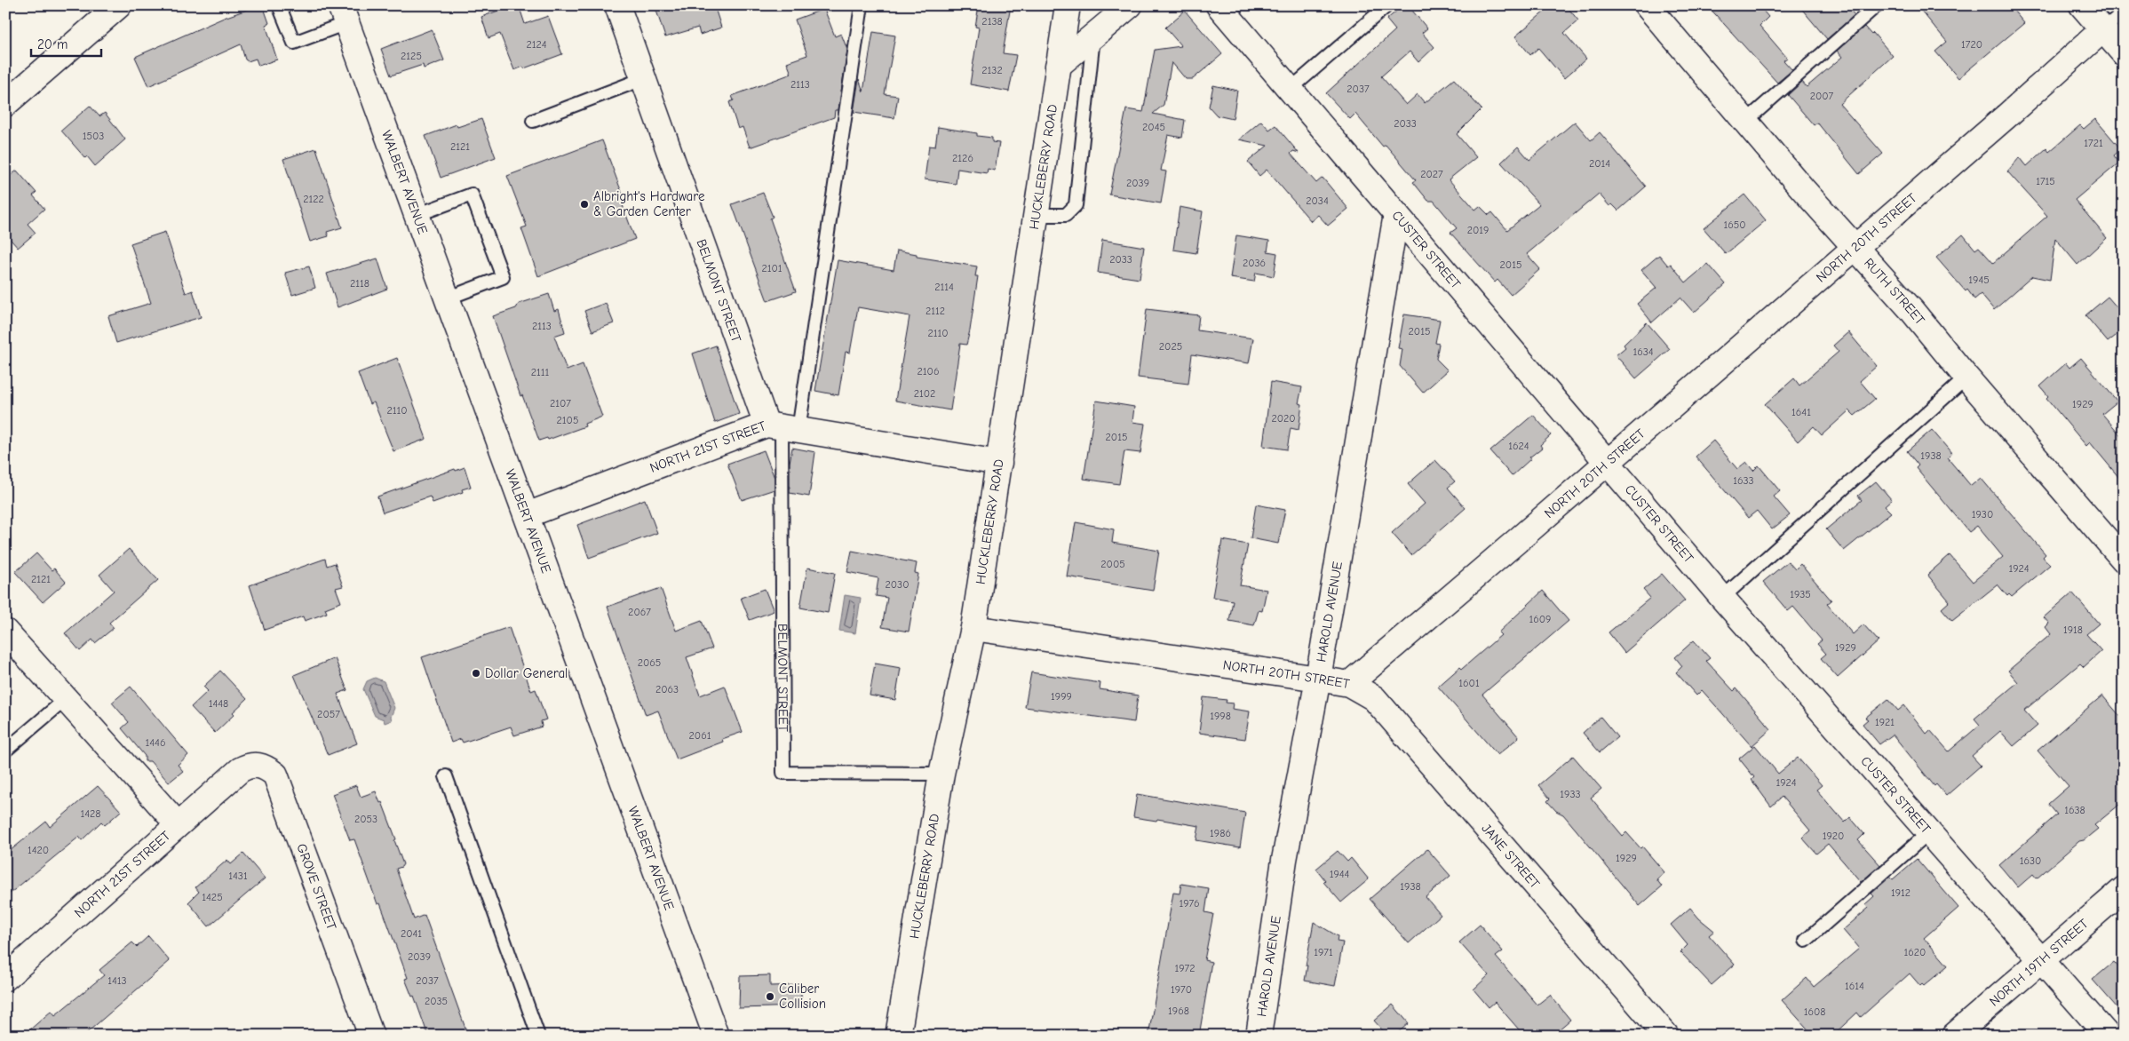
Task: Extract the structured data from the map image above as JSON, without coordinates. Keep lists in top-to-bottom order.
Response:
{
  "streets": {
    "street": [
      "HUCKLEBERRY ROAD",
      "WALBERT AVENUE",
      "NORTH 20TH STREET",
      "CUSTER STREET",
      "BELMONT STREET",
      "RUTH STREET",
      "NORTH 21ST STREET",
      "HAROLD AVENUE",
      "JANE STREET",
      "GROVE STREET",
      "NORTH 19TH STREET"
    ]
  },
  "crossings": [
    ["HUCKLEBERRY ROAD", "NORTH 20TH STREET"],
    ["HUCKLEBERRY ROAD", "BELMONT STREET"],
    ["HUCKLEBERRY ROAD", "NORTH 21ST STREET"],
    ["WALBERT AVENUE", "NORTH 21ST STREET"],
    ["NORTH 20TH STREET", "CUSTER STREET"],
    ["NORTH 20TH STREET", "RUTH STREET"],
    ["NORTH 20TH STREET", "HAROLD AVENUE"],
    ["NORTH 20TH STREET", "JANE STREET"],
    ["CUSTER STREET", "HAROLD AVENUE"],
    ["CUSTER STREET", "NORTH 19TH STREET"],
    ["BELMONT STREET", "NORTH 21ST STREET"],
    ["NORTH 21ST STREET", "GROVE STREET"]
  ],
  "places": ["Albright's Hardware & Garden Center", "Dollar General", "Caliber Collision"],
  "house_numbers": [
    "2138",
    "2124",
    "1720",
    "2125",
    "2132",
    "2113",
    "2037",
    "2007",
    "2033",
    "2045",
    "1503",
    "1721",
    "2121",
    "2126",
    "2014",
    "2027",
    "1715",
    "2039",
    "2122",
    "2034",
    "1650",
    "2019",
    "2033",
    "2036",
    "2015",
    "2101",
    "1945",
    "2118",
    "2114",
    "2112",
    "2113",
    "2015",
    "2110",
    "2025",
    "1634",
    "2106",
    "2111",
    "2102",
    "2107",
    "1929",
    "2110",
    "1641",
    "2020",
    "2105",
    "2015",
    "1624",
    "1938",
    "1633",
    "1930",
    "2005",
    "1924",
    "2121",
    "2030",
    "1935",
    "2067",
    "1609",
    "1918",
    "1929",
    "2065",
    "1601",
    "2063",
    "1999",
    "1448",
    "2057",
    "1998",
    "1921",
    "2061",
    "1446",
    "1924",
    "1933",
    "1638",
    "1428",
    "2053",
    "1986",
    "1920",
    "1420",
    "1929",
    "1630",
    "1944",
    "1431",
    "1938",
    "1912",
    "1425",
    "1976",
    "2041",
    "1971",
    "1620",
    "2039",
    "1972",
    "1413",
    "2037",
    "1614",
    "1970",
    "2035",
    "1968",
    "1608"
  ],
  "scale_bar": "20 m"
}
